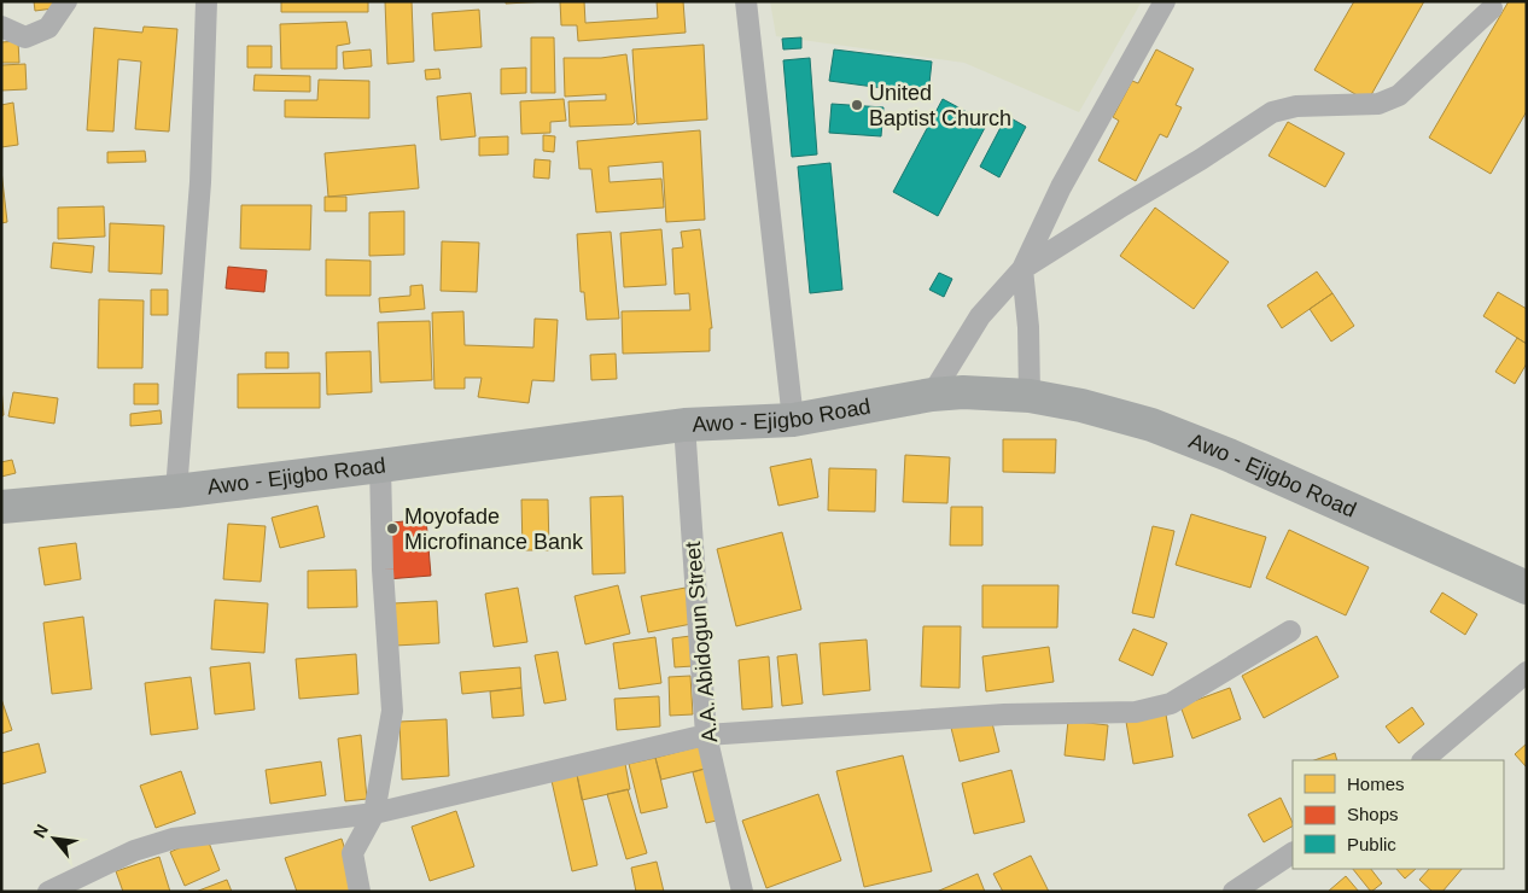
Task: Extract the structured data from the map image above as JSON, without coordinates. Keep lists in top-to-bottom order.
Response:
{
  "streets": {
    "main road": ["Awo - Ejigbo Road"],
    "street": ["A.A. Abidogun Street"]
  },
  "crossings": [
    ["Awo - Ejigbo Road", "A.A. Abidogun Street"]
  ],
  "places": ["United Baptist Church", "Moyofade Microfinance Bank"],
  "legend": ["Homes", "Shops", "Public"],
  "north": "top left"
}
